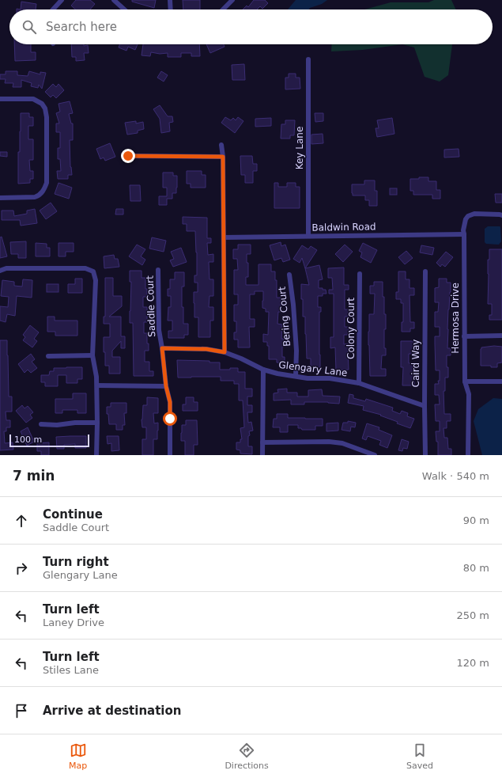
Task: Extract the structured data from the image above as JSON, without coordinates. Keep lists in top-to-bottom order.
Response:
{
  "streets": {
    "street": [
      "Key Lane",
      "Baldwin Road",
      "Saddle Court",
      "Bering Court",
      "Hermosa Drive",
      "Colony Court",
      "Caird Way",
      "Glengary Lane"
    ]
  },
  "crossings": [
    ["Key Lane", "Baldwin Road"],
    ["Baldwin Road", "Hermosa Drive"],
    ["Saddle Court", "Glengary Lane"],
    ["Bering Court", "Glengary Lane"],
    ["Colony Court", "Glengary Lane"],
    ["Caird Way", "Glengary Lane"]
  ],
  "scale_bar": "100 m",
  "page": {
    "search": "Search here",
    "scale": "100 m",
    "heading": ["7 min", "Walk · 540 m"],
    "list": [
      ["Continue", "Saddle Court", "90 m"],
      ["Turn right", "Glengary Lane", "80 m"],
      ["Turn left", "Laney Drive", "250 m"],
      ["Turn left", "Stiles Lane", "120 m"],
      "Arrive at destination"
    ],
    "nav": ["Map", "Directions", "Saved"]
  }
}
